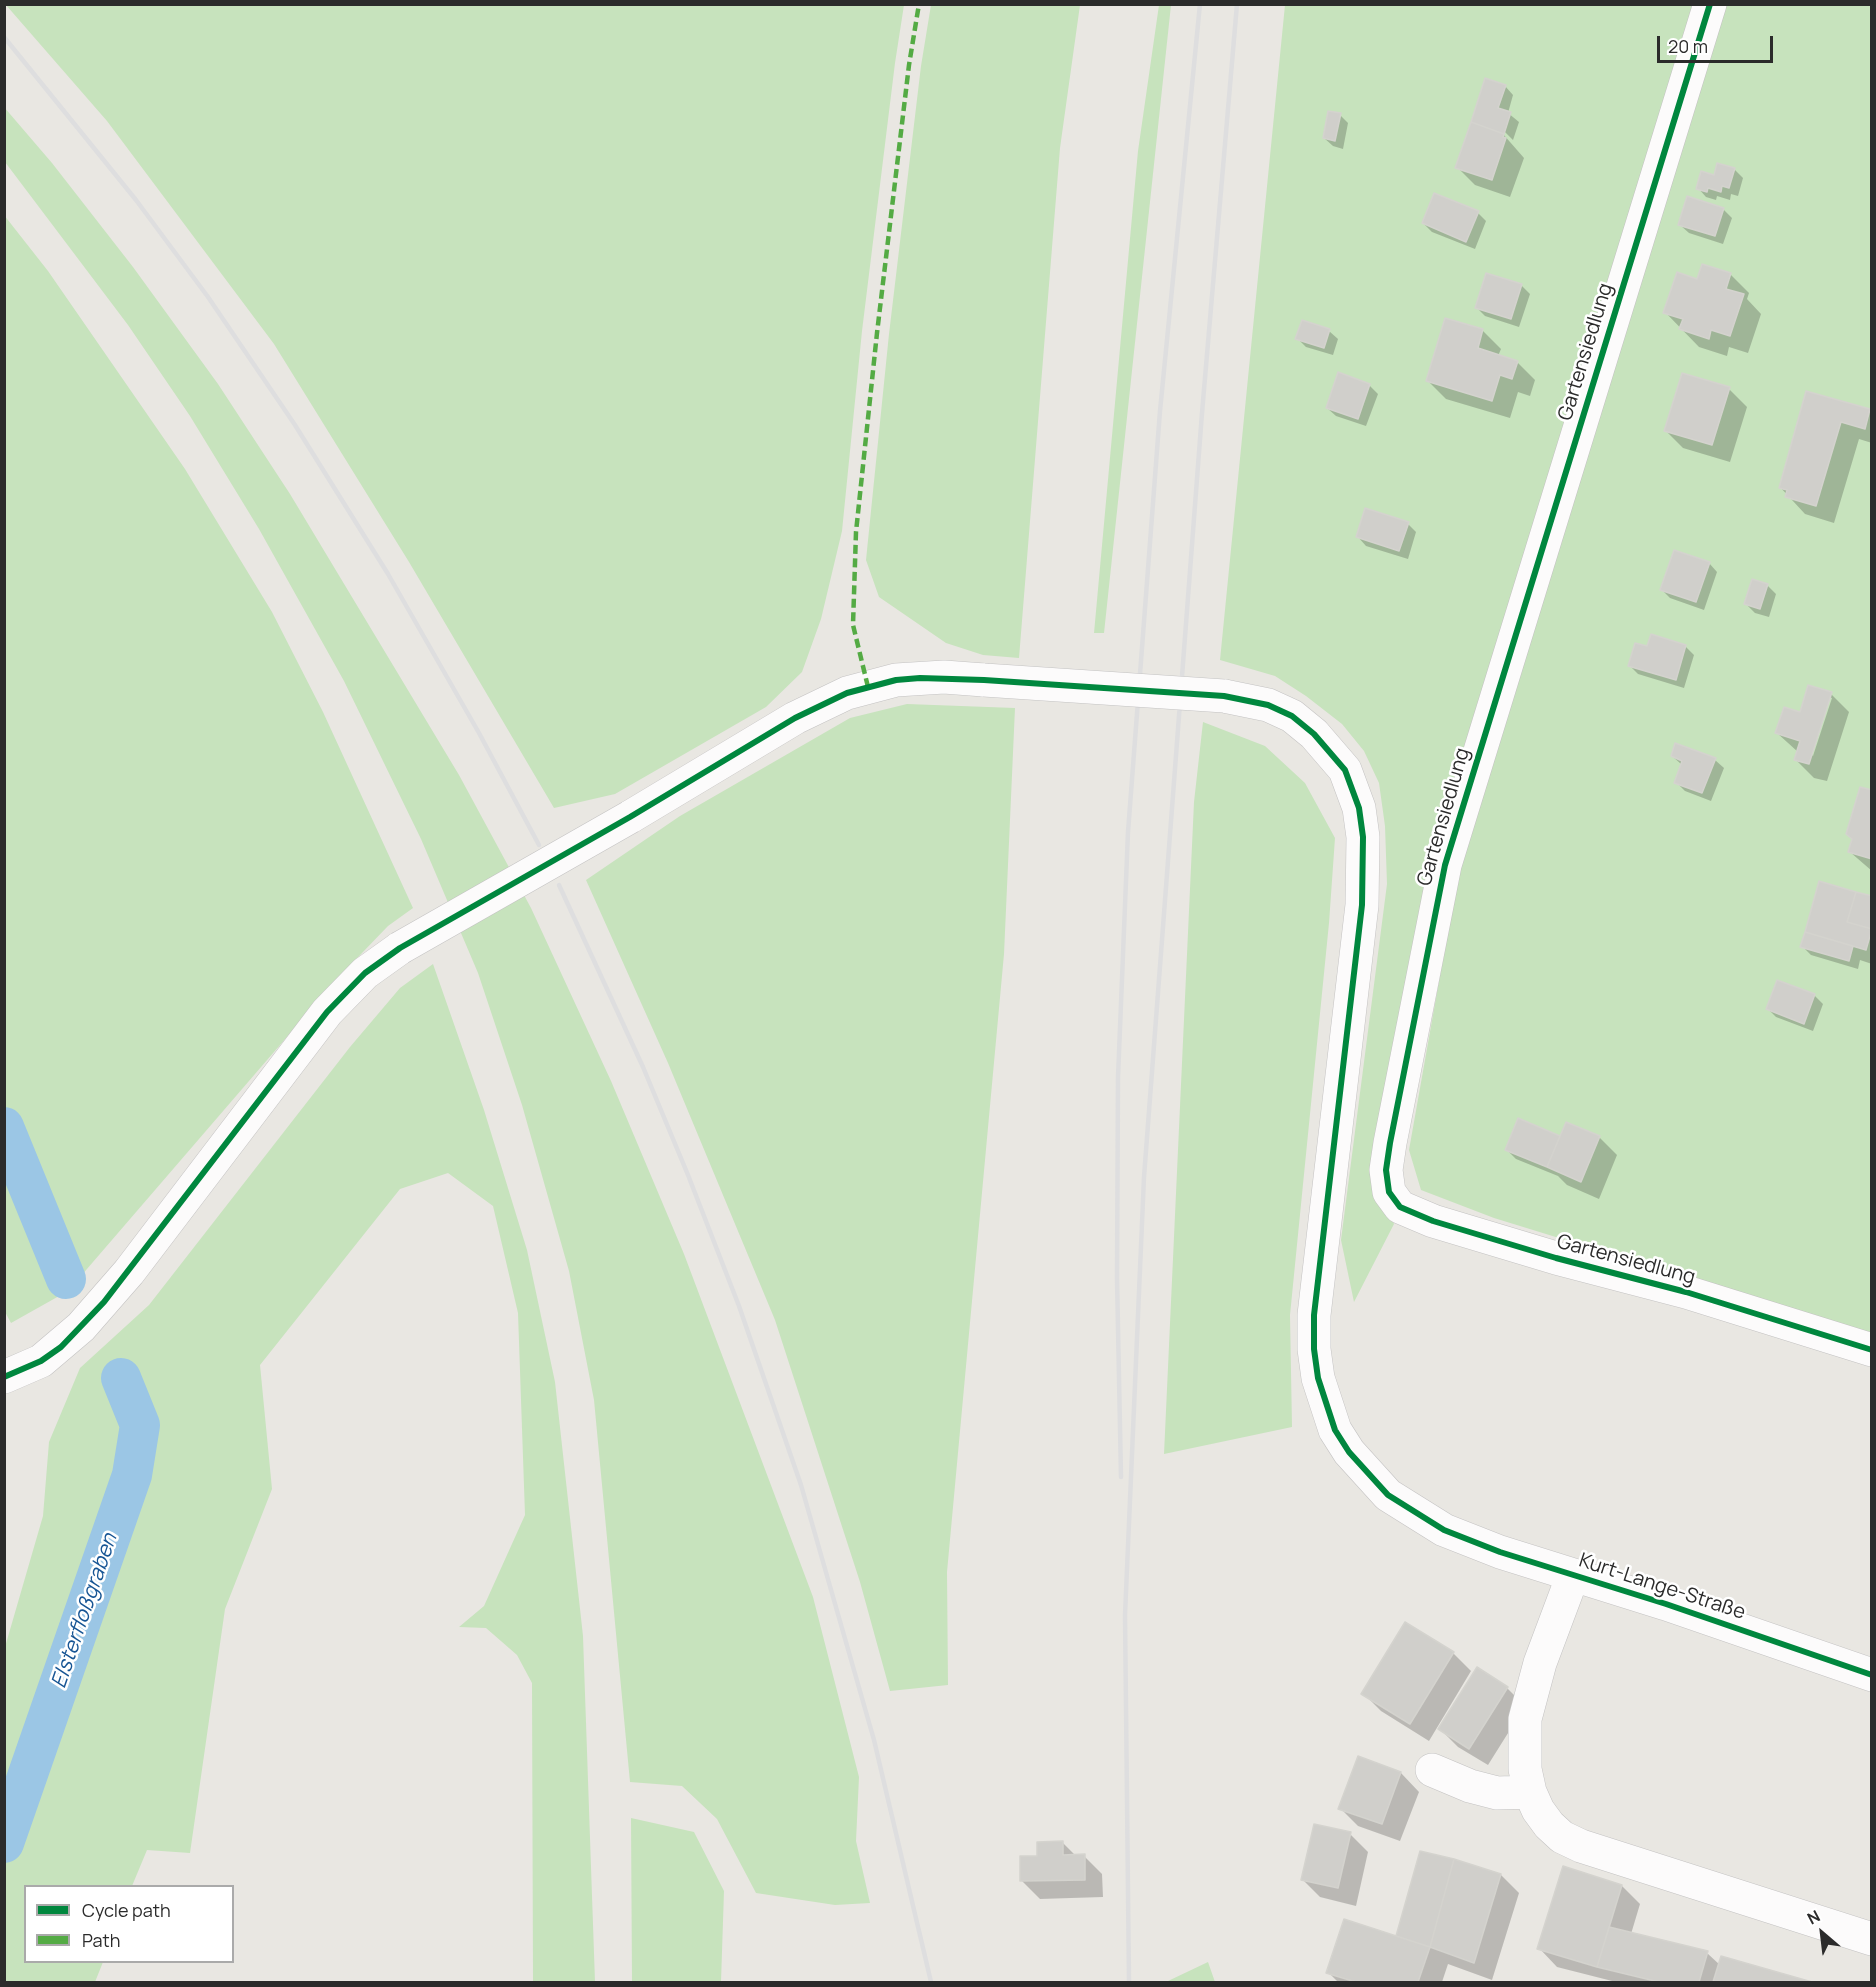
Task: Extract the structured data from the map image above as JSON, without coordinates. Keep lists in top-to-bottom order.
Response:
{
  "streets": {
    "street": ["Gartensiedlung", "Kurt-Lange-Straße"]
  },
  "water": ["Elsterfloßgraben"],
  "legend": ["Cycle path", "Path"],
  "scale_bar": "20 m",
  "north": "top left"
}
